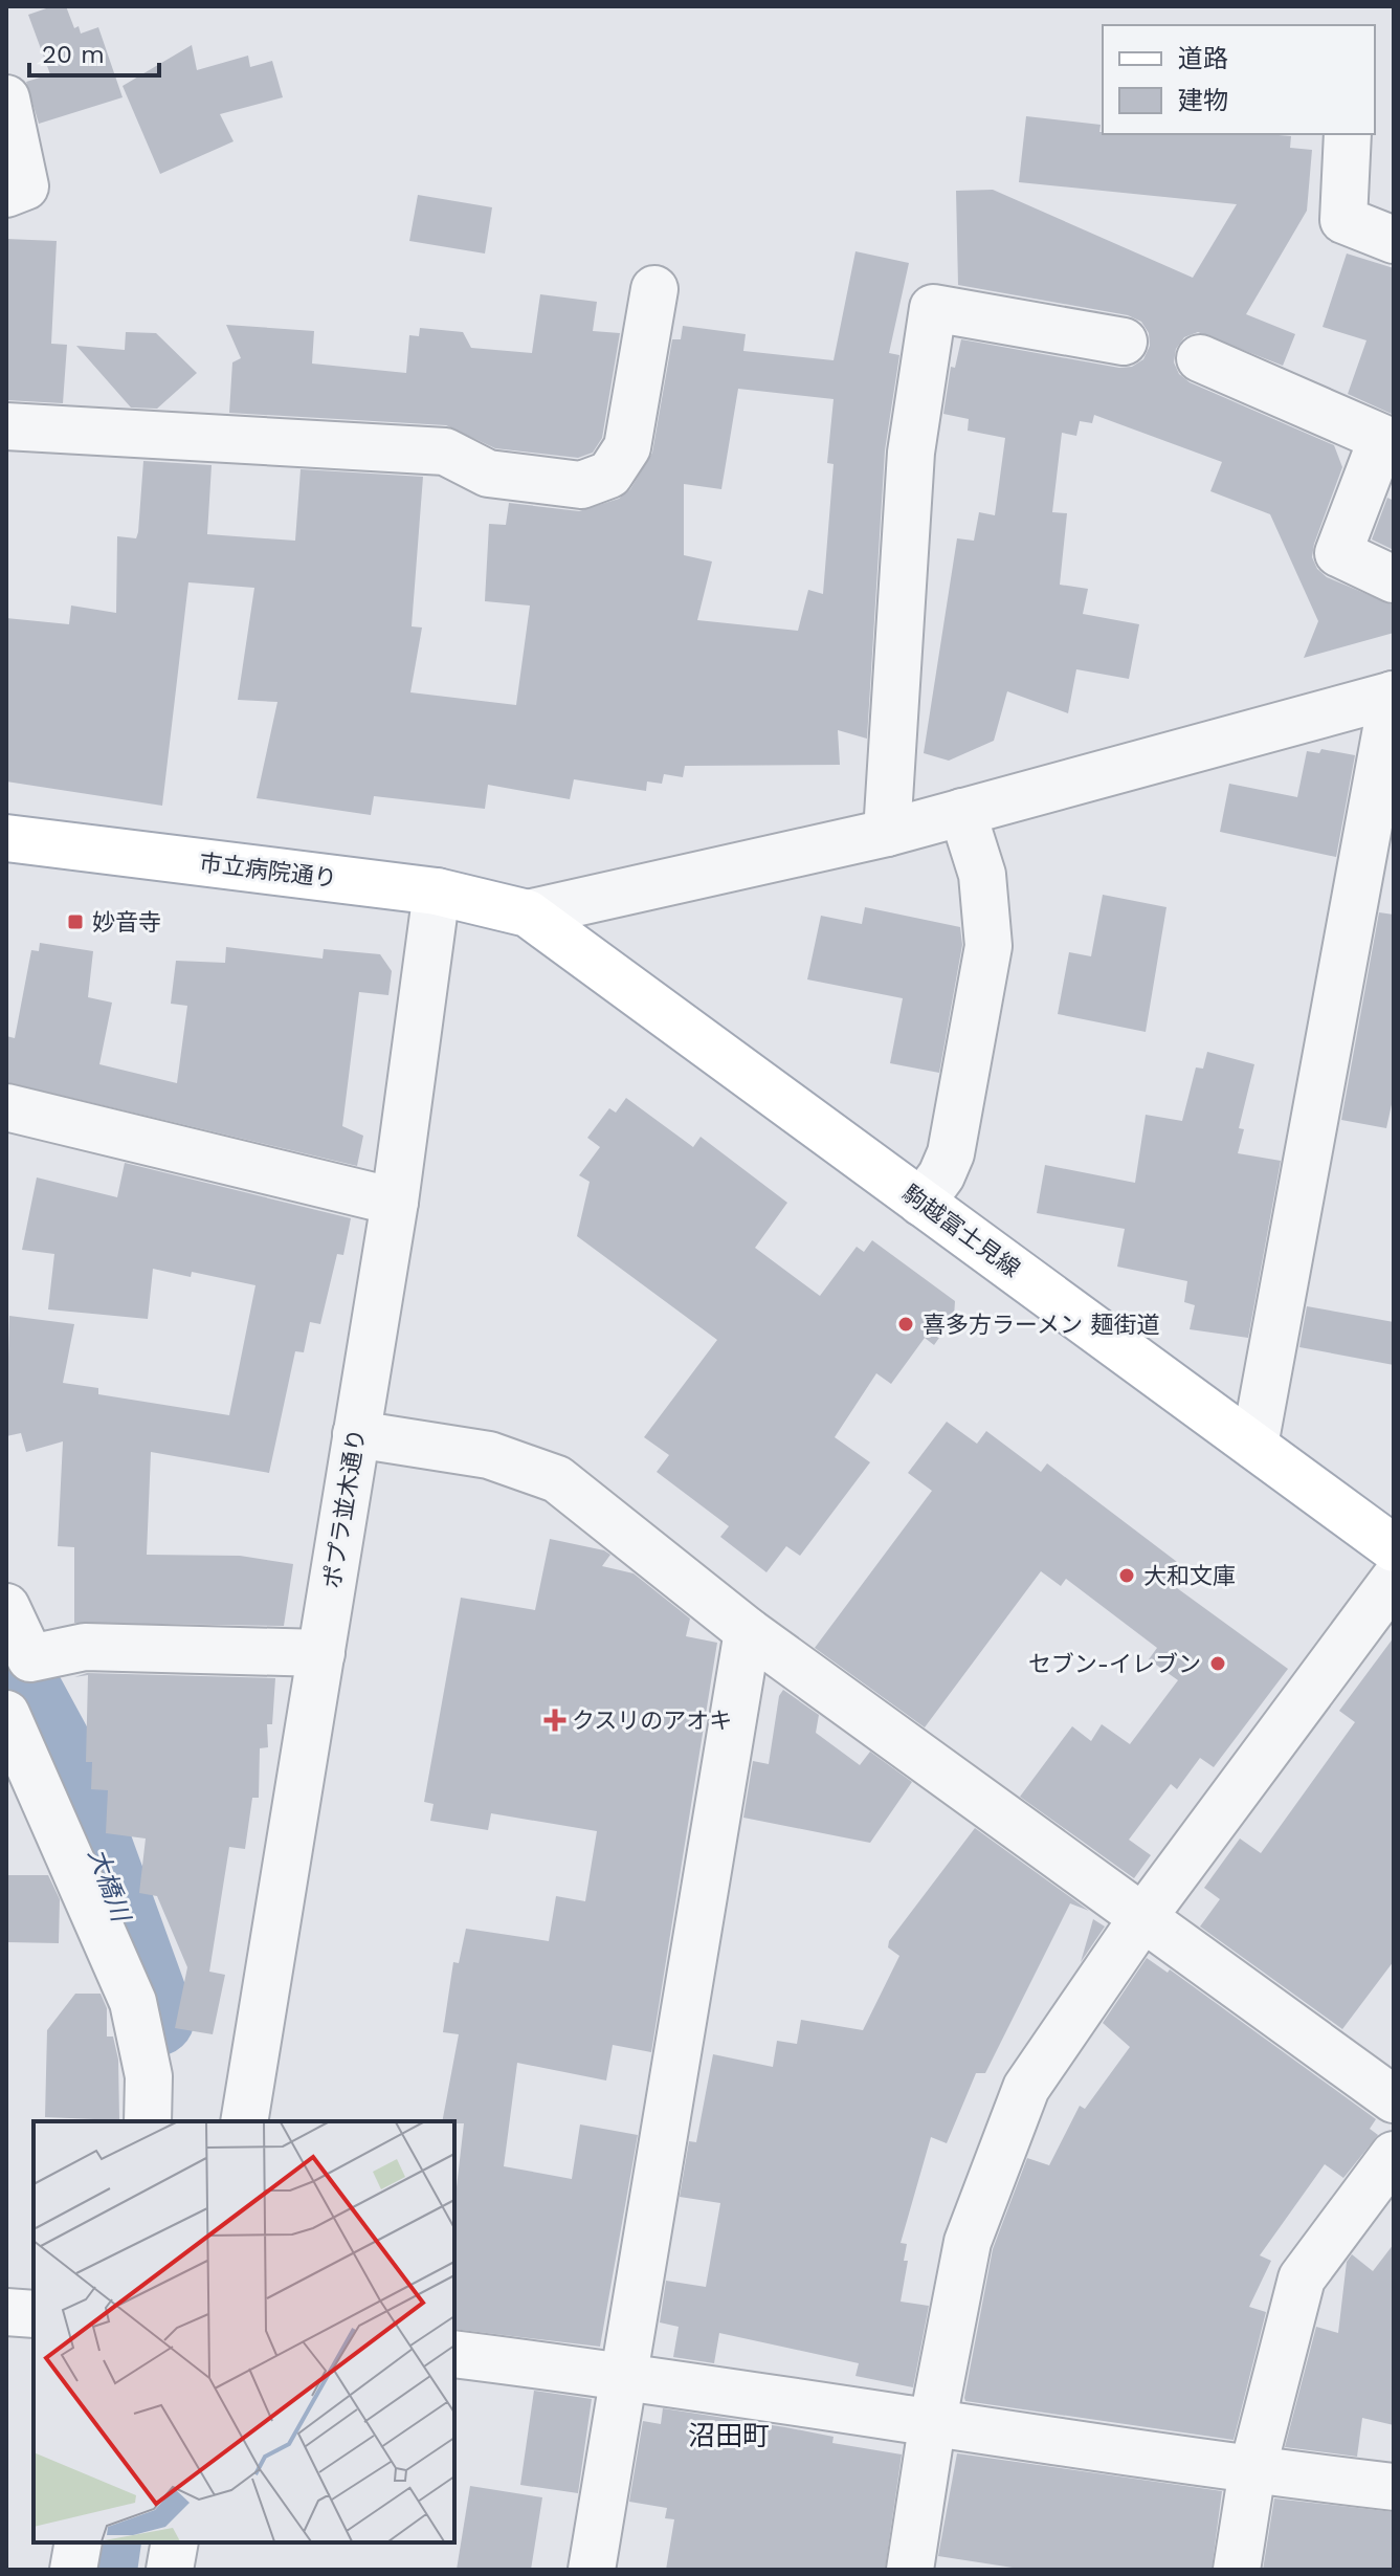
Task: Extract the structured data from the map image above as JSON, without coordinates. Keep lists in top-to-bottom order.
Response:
{
  "streets": {
    "main road": ["市立病院通り", "駒越富士見線"],
    "street": ["ポプラ並木通り"]
  },
  "crossings": [
    ["市立病院通り", "駒越富士見線"],
    ["市立病院通り", "ポプラ並木通り"]
  ],
  "districts": ["沼田町"],
  "water": ["大橋川"],
  "places": {
    "transit": ["妙音寺"],
    "other": ["喜多方ラーメン 麺街道", "大和文庫", "セブン-イレブン"],
    "health": ["クスリのアオキ"]
  },
  "legend": ["道路", "建物"],
  "scale_bar": "20 m"
}
